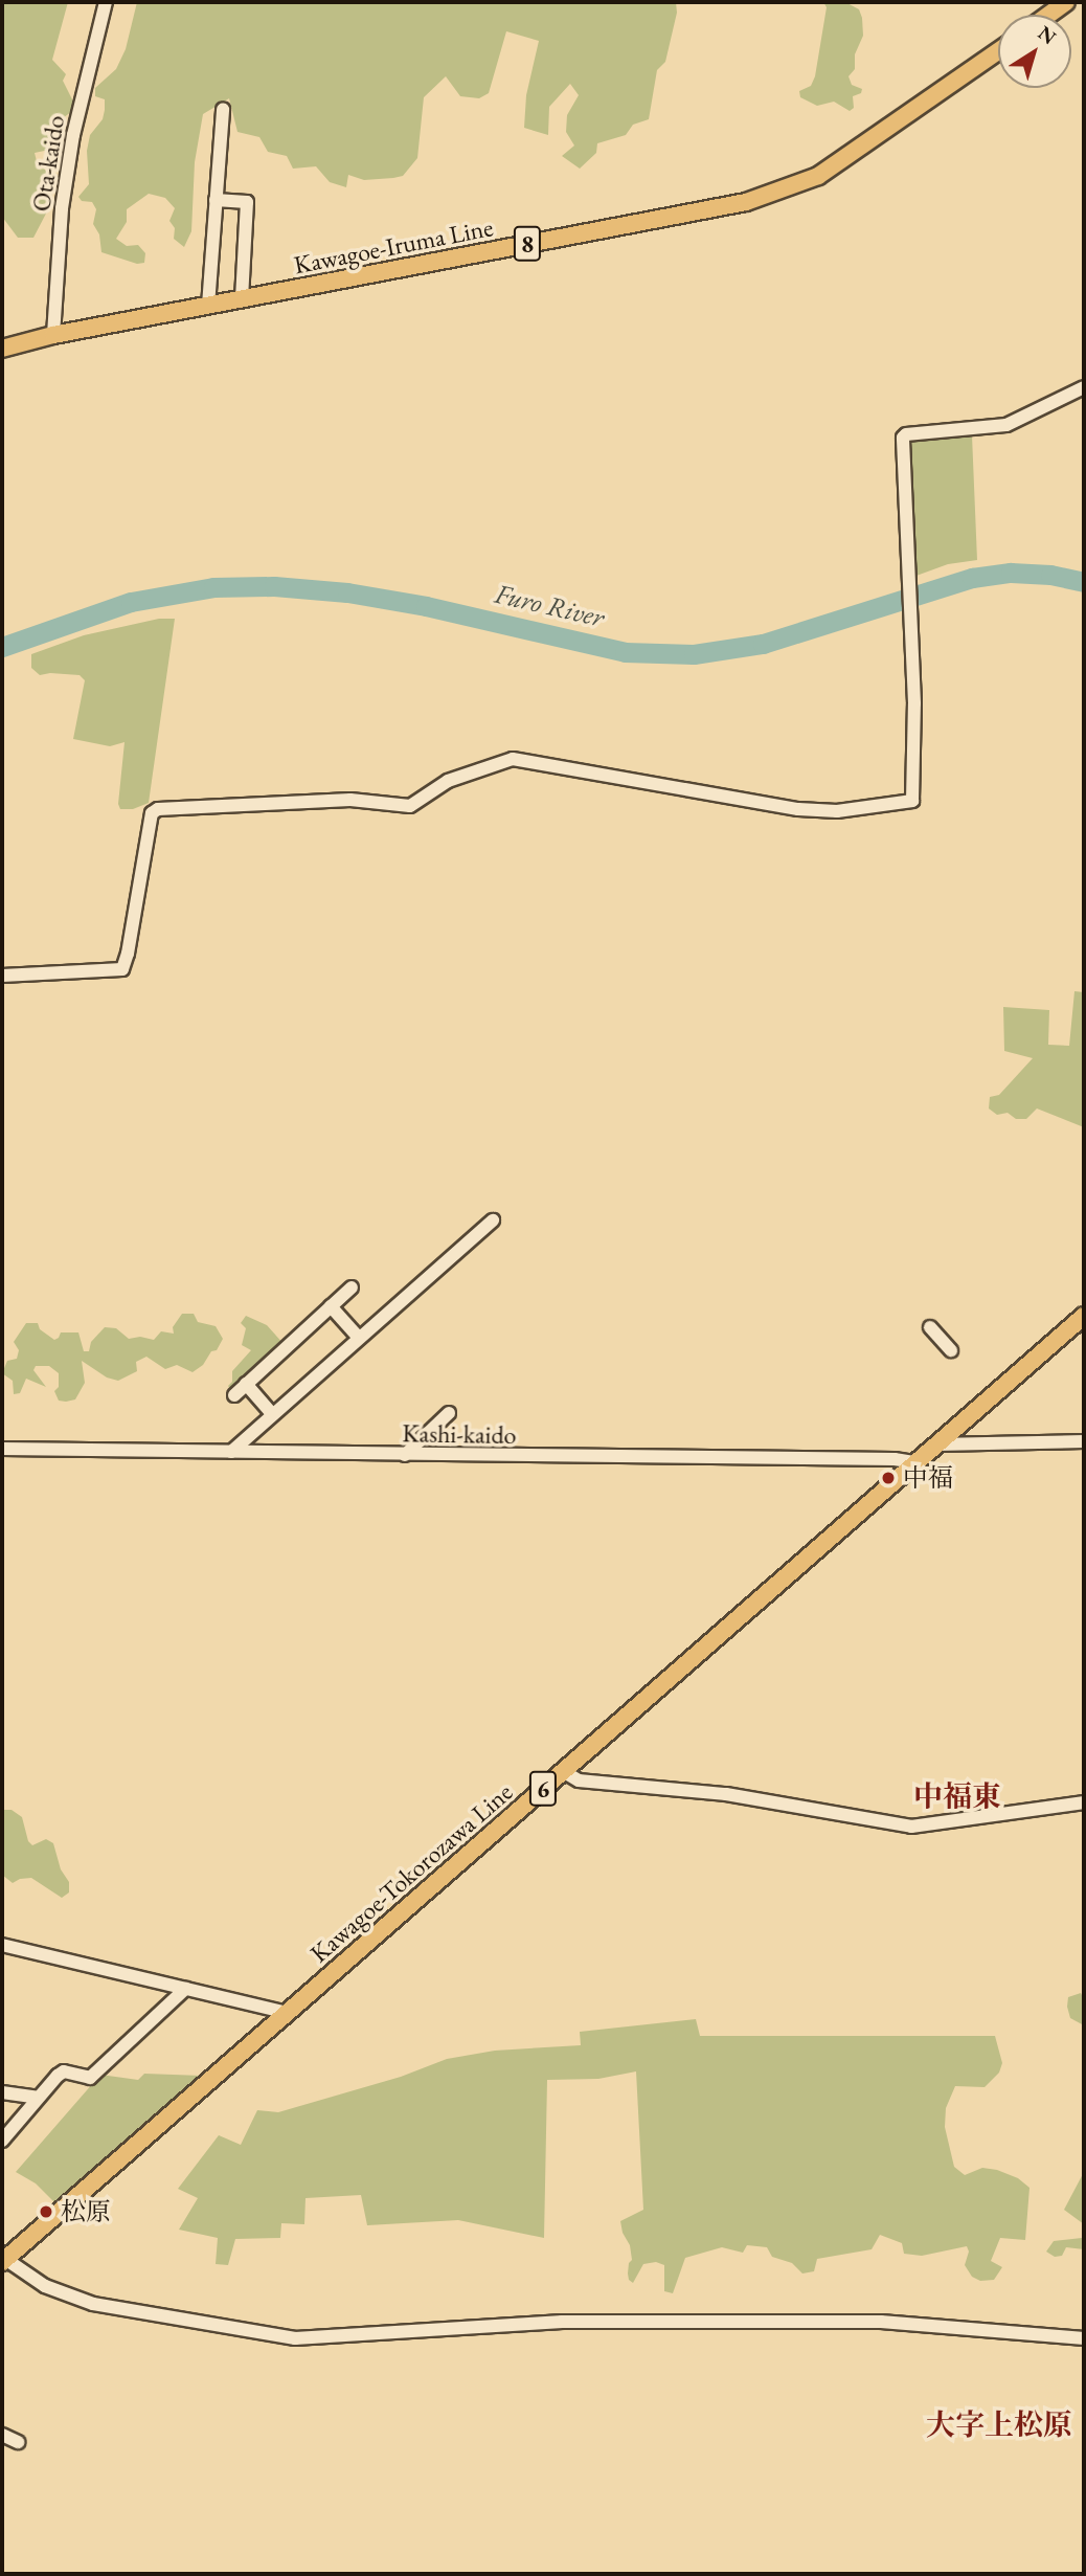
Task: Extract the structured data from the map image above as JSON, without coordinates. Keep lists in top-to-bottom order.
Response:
{
  "streets": {
    "main road": [
      "8",
      "Kawagoe-Iruma Line",
      "6",
      "Kawagoe-Tokorozawa Line"
    ],
    "street": ["Ota-kaido", "Kashi-kaido"]
  },
  "crossings": [
    ["Ota-kaido", "Kawagoe-Iruma Line"],
    ["Kashi-kaido", "Kawagoe-Tokorozawa Line"]
  ],
  "districts": ["中福東", "大字上松原"],
  "water": ["Furo River"],
  "places": ["中福", "松原"],
  "north": "top right"
}
